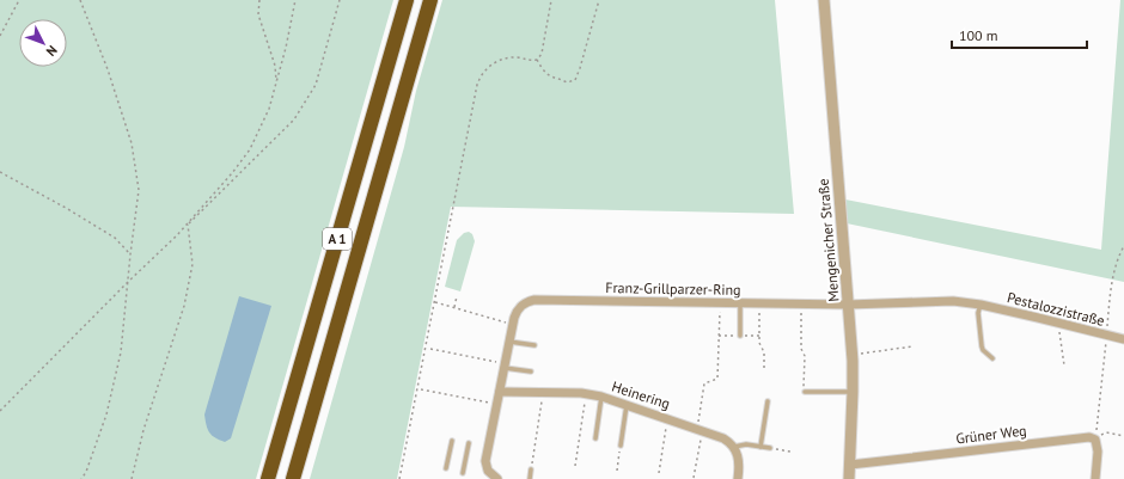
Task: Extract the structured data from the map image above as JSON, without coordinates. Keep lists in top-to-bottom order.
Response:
{
  "streets": {
    "highway": ["A 1"],
    "street": [
      "Mengenicher Straße",
      "Franz-Grillparzer-Ring",
      "Pestalozzistraße",
      "Heinering",
      "Grüner Weg"
    ]
  },
  "crossings": [
    ["Mengenicher Straße", "Franz-Grillparzer-Ring"],
    ["Mengenicher Straße", "Pestalozzistraße"],
    ["Mengenicher Straße", "Grüner Weg"],
    ["Franz-Grillparzer-Ring", "Pestalozzistraße"]
  ],
  "scale_bar": "100 m",
  "north": "bottom right"
}
